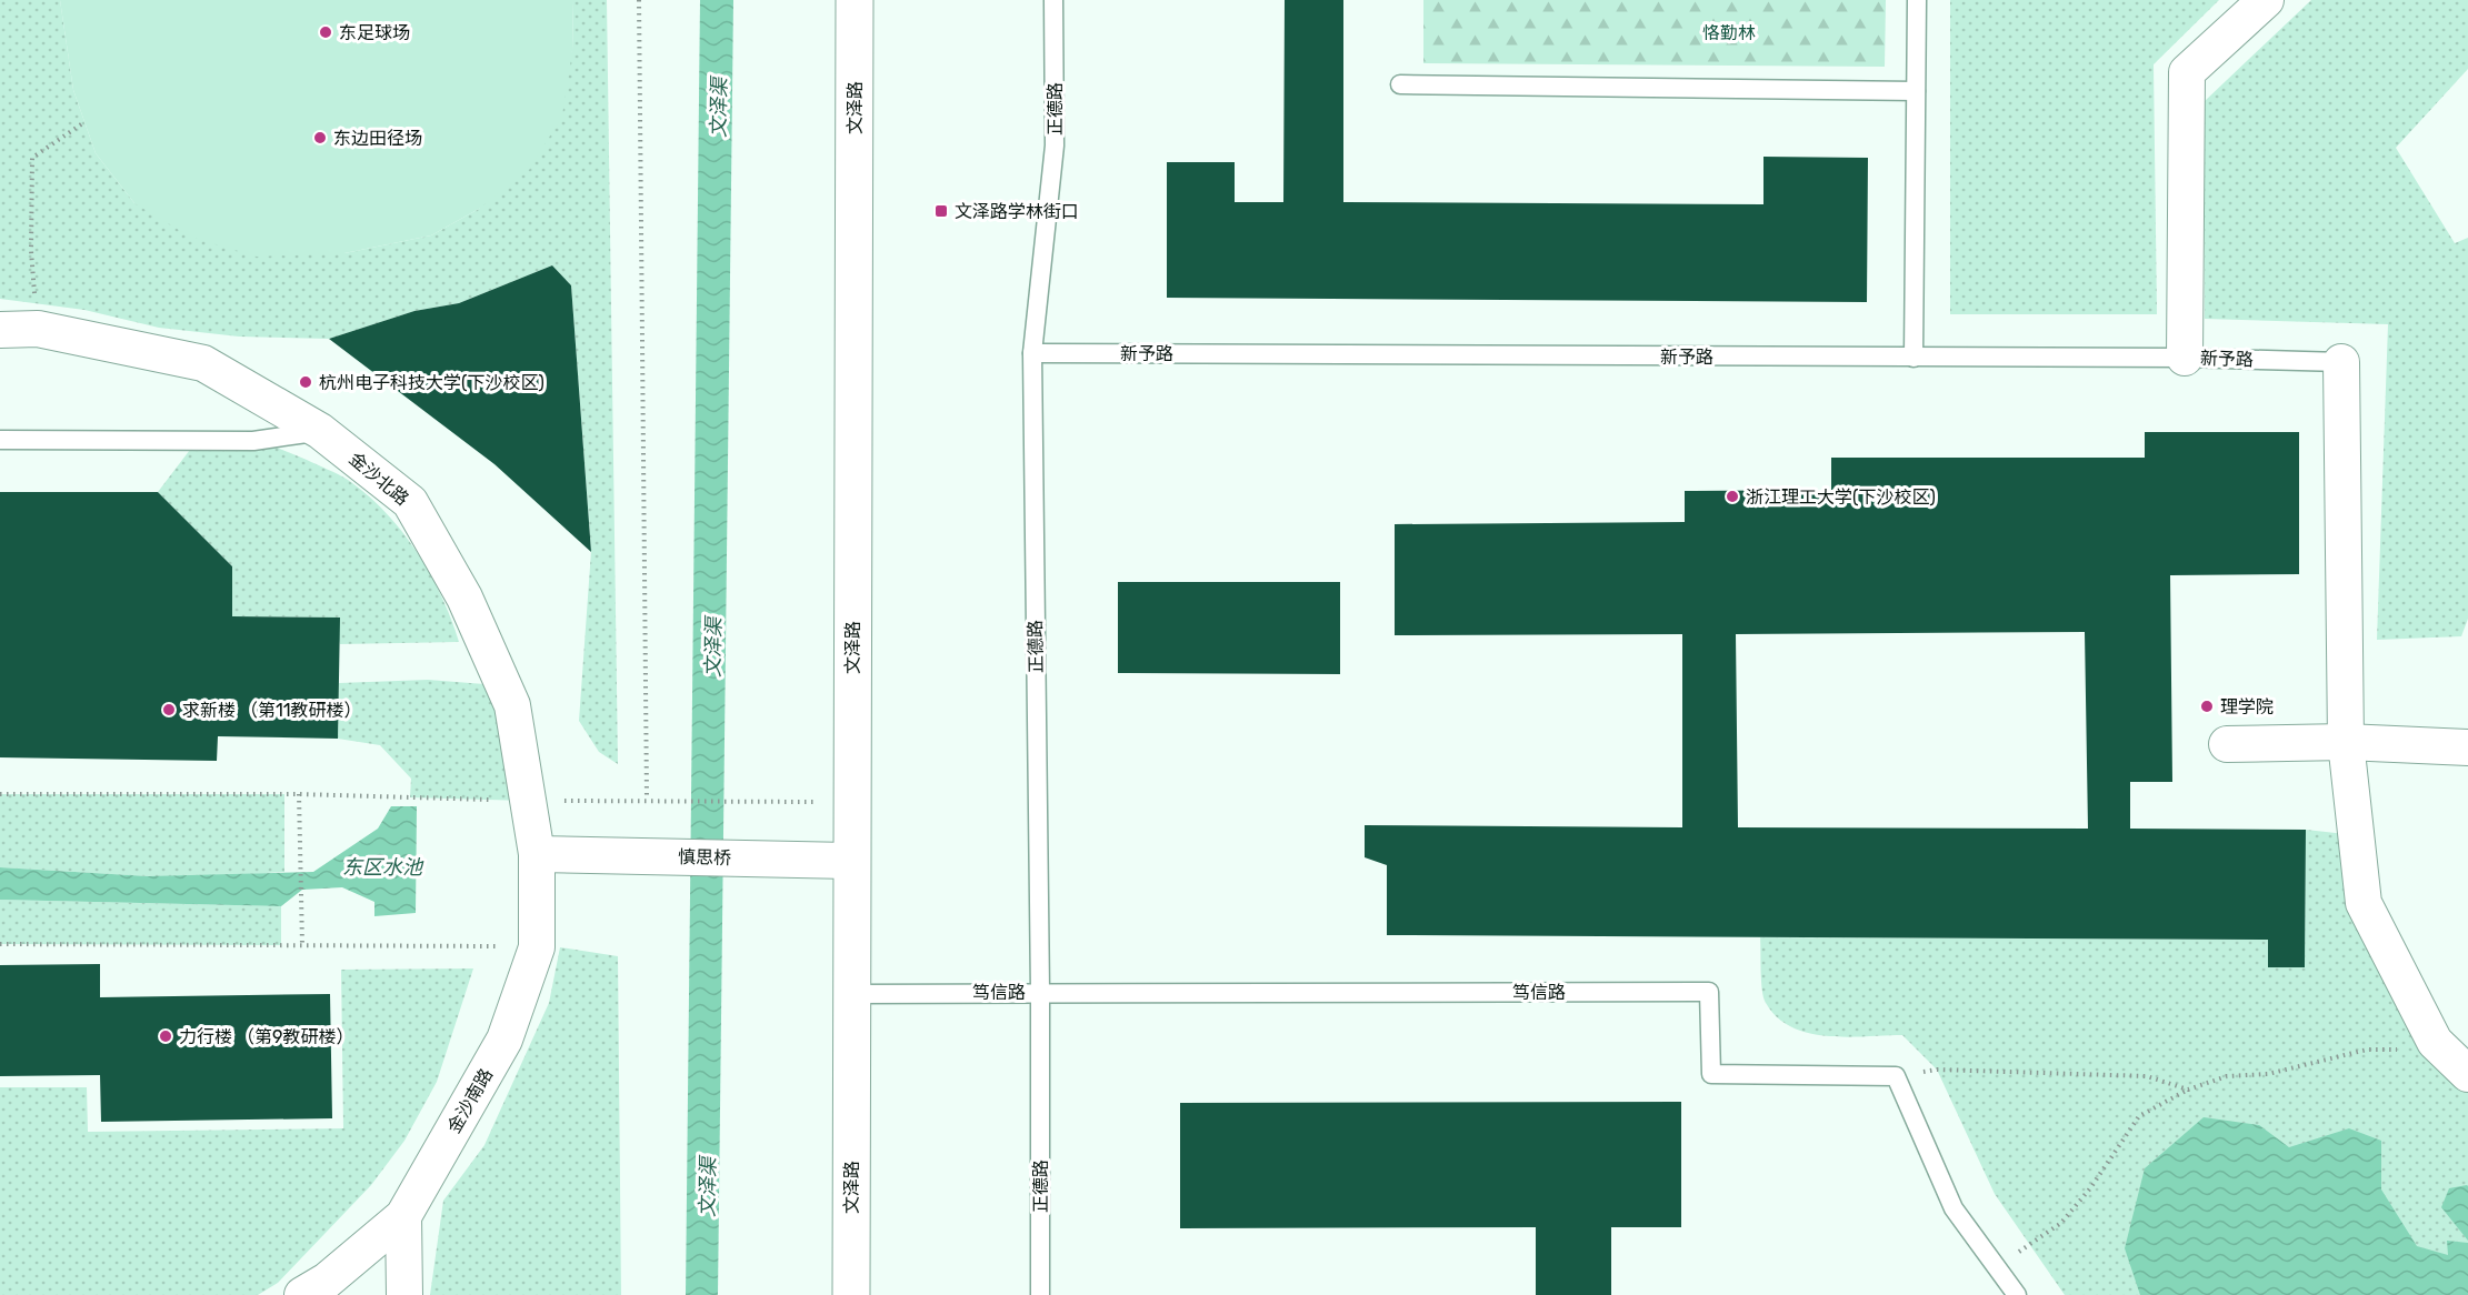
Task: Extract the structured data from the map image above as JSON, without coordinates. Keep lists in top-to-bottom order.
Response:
{
  "streets": {
    "main road": ["文泽路"],
    "street": ["金沙北路", "慎思桥", "金沙南路"],
    "lane": ["正德路", "新予路", "笃信路"]
  },
  "crossings": [
    ["文泽路", "慎思桥"],
    ["文泽路", "笃信路"],
    ["正德路", "新予路"],
    ["正德路", "笃信路"],
    ["金沙北路", "慎思桥"],
    ["金沙北路", "金沙南路"],
    ["慎思桥", "金沙南路"]
  ],
  "water": ["文泽渠", "东区水池"],
  "parks": ["恪勤林"],
  "places": {
    "other": [
      "东足球场",
      "东边田径场",
      "杭州电子科技大学(下沙校区)",
      "浙江理工大学(下沙校区)",
      "理学院",
      "求新楼 （第11教研楼）",
      "力行楼 （第9教研楼）"
    ],
    "transit": ["文泽路学林街口"]
  }
}
